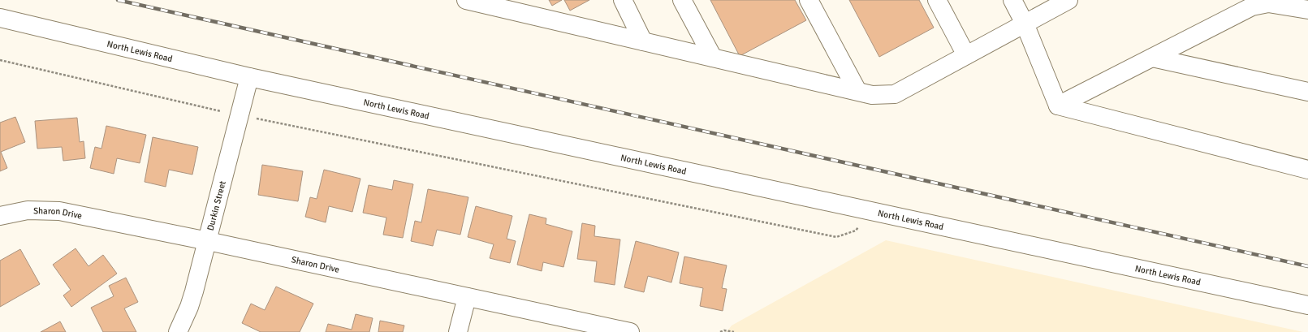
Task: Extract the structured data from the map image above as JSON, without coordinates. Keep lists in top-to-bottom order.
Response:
{
  "streets": {
    "main road": ["North Lewis Road", "Durkin Street", "Sharon Drive"]
  },
  "crossings": [
    ["North Lewis Road", "Durkin Street"],
    ["Durkin Street", "Sharon Drive"]
  ]
}
